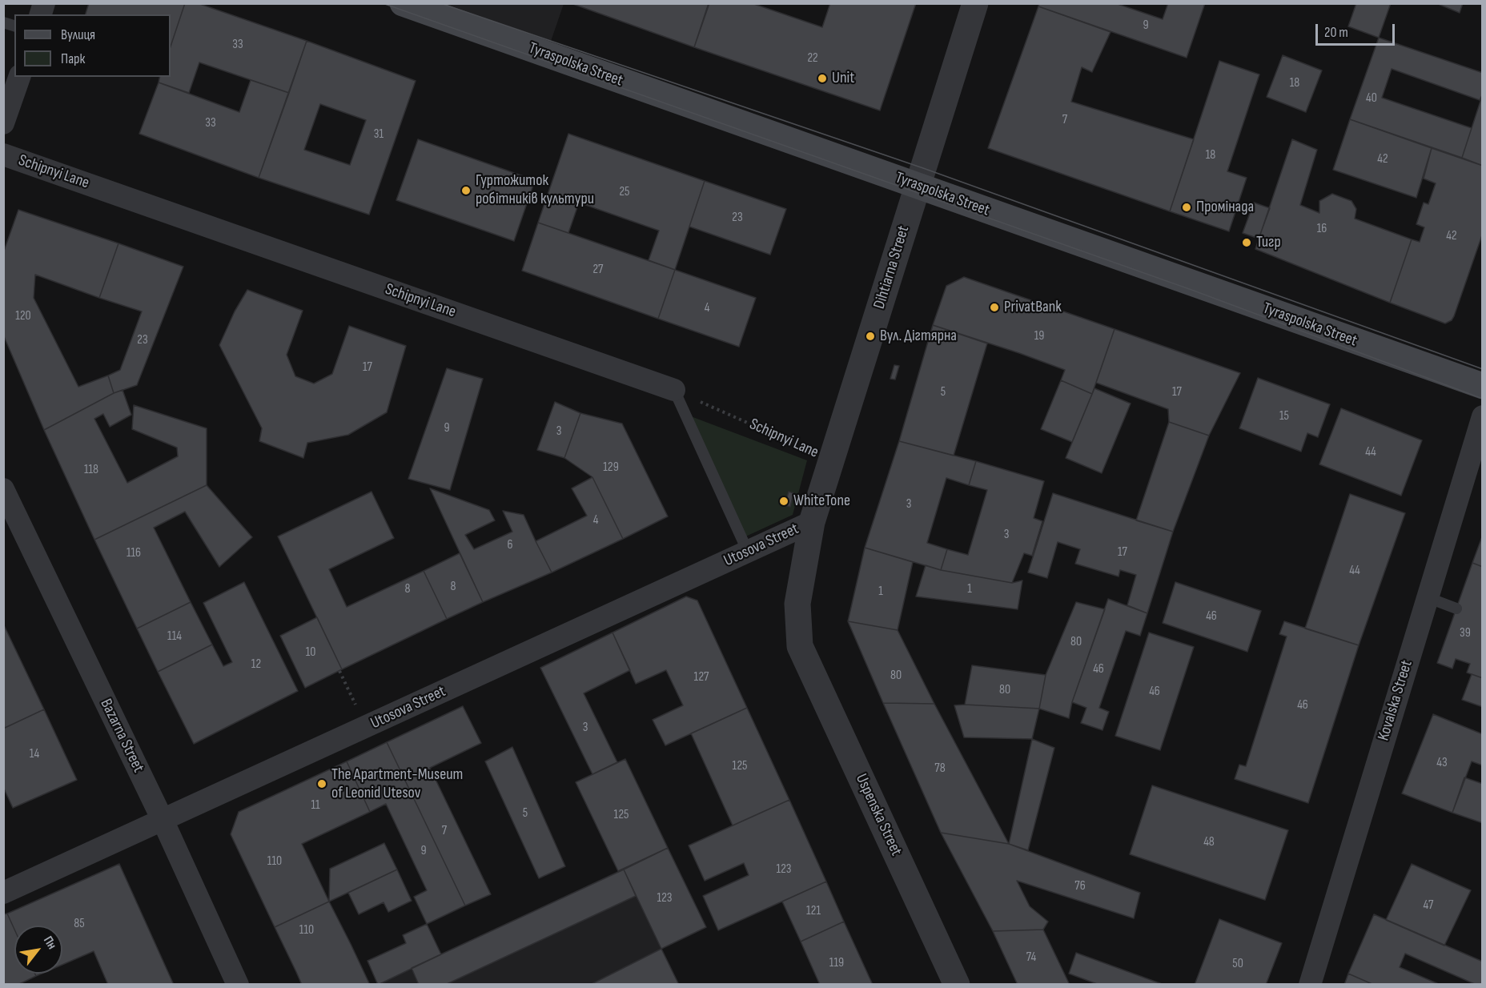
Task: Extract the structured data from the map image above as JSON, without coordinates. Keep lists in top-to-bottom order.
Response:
{
  "streets": {
    "main road": ["Tyraspolska Street"],
    "street": [
      "Schipnyi Lane",
      "Dihtiarna Street",
      "Utosova Street",
      "Kovalska Street",
      "Bazarna Street",
      "Uspenska Street"
    ]
  },
  "crossings": [
    ["Tyraspolska Street", "Dihtiarna Street"],
    ["Schipnyi Lane", "Dihtiarna Street"],
    ["Dihtiarna Street", "Utosova Street"],
    ["Dihtiarna Street", "Uspenska Street"],
    ["Utosova Street", "Bazarna Street"]
  ],
  "places": [
    "Unit",
    "Гуртожиток робітників культури",
    "Промінада",
    "Тигр",
    "PrivatBank",
    "Вул. Дігтярна",
    "WhiteTone",
    "The Apartment-Museum of Leonid Utesov"
  ],
  "house_numbers": [
    "9",
    "33",
    "22",
    "18",
    "40",
    "7",
    "33",
    "31",
    "18",
    "42",
    "25",
    "23",
    "16",
    "42",
    "27",
    "4",
    "120",
    "19",
    "23",
    "17",
    "5",
    "17",
    "15",
    "9",
    "3",
    "44",
    "129",
    "118",
    "3",
    "4",
    "3",
    "6",
    "17",
    "116",
    "44",
    "8",
    "8",
    "1",
    "1",
    "46",
    "39",
    "114",
    "80",
    "10",
    "12",
    "46",
    "80",
    "127",
    "80",
    "46",
    "46",
    "3",
    "14",
    "43",
    "125",
    "78",
    "11",
    "5",
    "125",
    "7",
    "48",
    "9",
    "110",
    "123",
    "76",
    "123",
    "47",
    "121",
    "85",
    "110",
    "74",
    "119",
    "50"
  ],
  "legend": ["Вулиця", "Парк"],
  "scale_bar": "20 m",
  "north": "top right"
}
